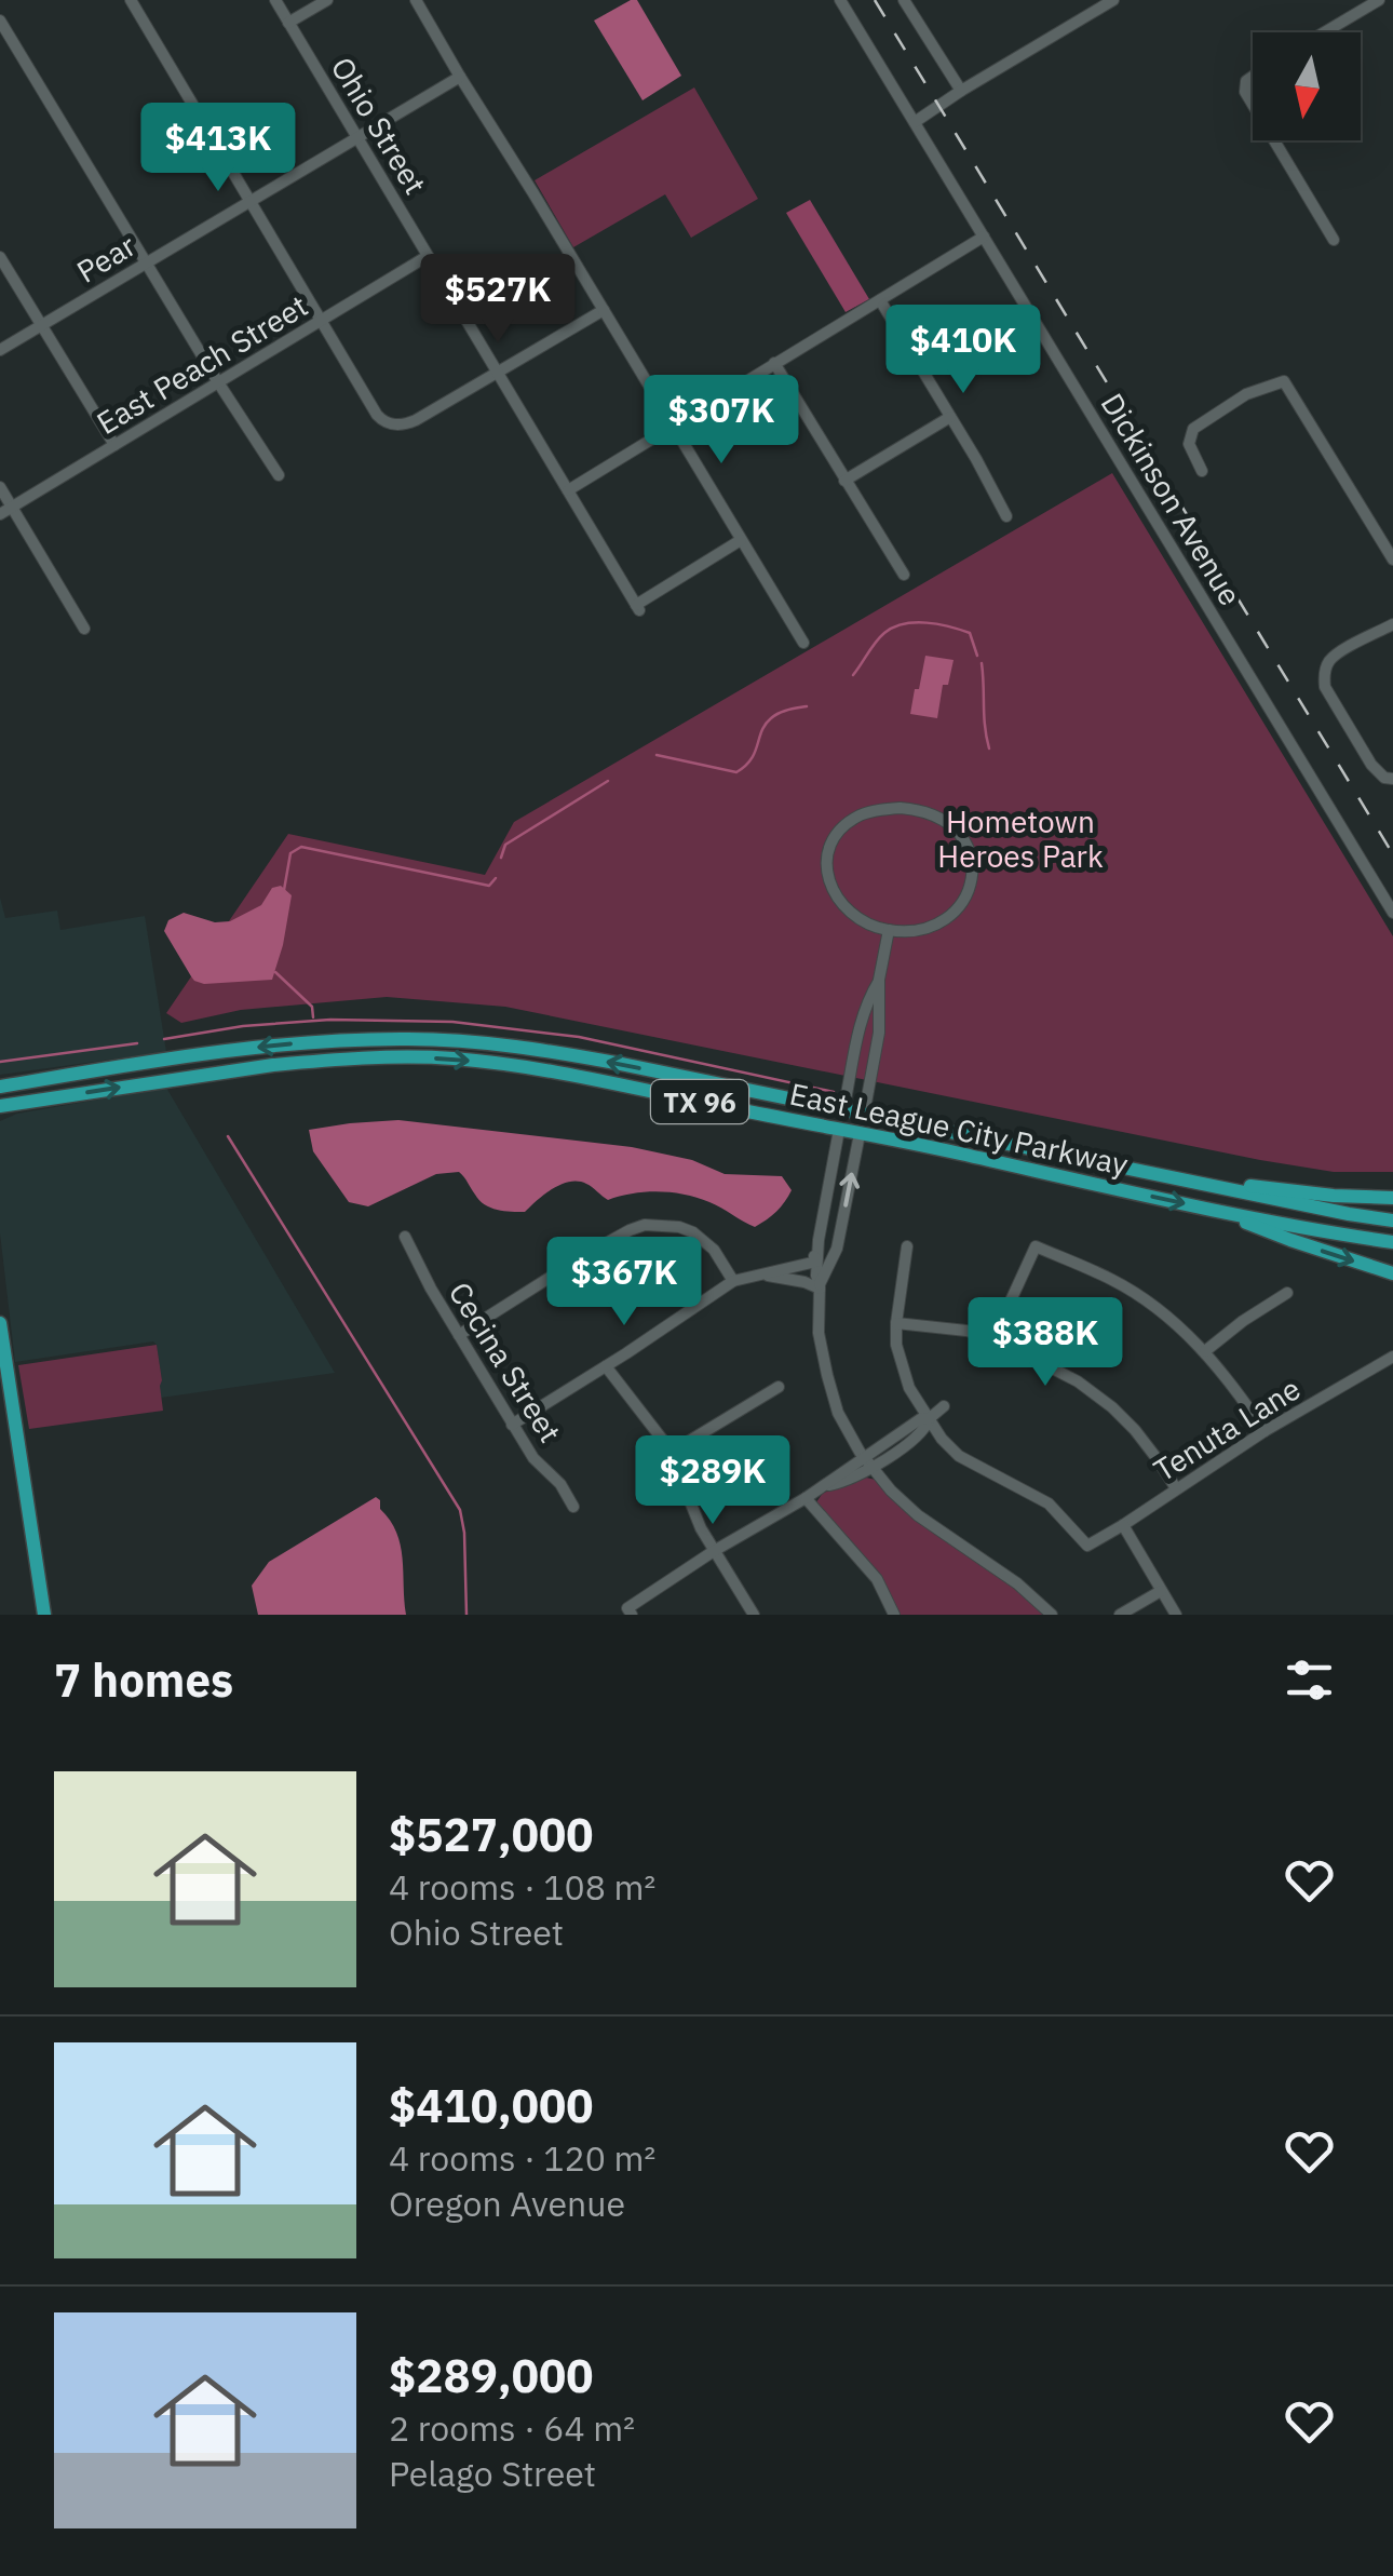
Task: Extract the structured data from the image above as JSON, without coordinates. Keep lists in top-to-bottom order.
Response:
{
  "streets": {
    "main road": ["TX 96", "East League City Parkway"],
    "street": [
      "Ohio Street",
      "Pear",
      "East Peach Street",
      "Dickinson Avenue",
      "Cecina Street",
      "Tenuta Lane"
    ]
  },
  "crossings": [
    ["Ohio Street", "Pear"],
    ["Ohio Street", "East Peach Street"]
  ],
  "parks": ["Hometown Heroes Park"],
  "north": "bottom",
  "page": {
    "price": [
      "$413K",
      "$527K",
      "$410K",
      "$307K",
      "$367K",
      "$388K",
      "$289K"
    ],
    "heading": "7 homes",
    "list": [
      {
        "name": "$527,000",
        "note": "4 rooms · 108 m² · Ohio Street"
      },
      {
        "name": "$410,000",
        "note": "4 rooms · 120 m² · Oregon Avenue"
      },
      {
        "name": "$289,000",
        "note": "2 rooms · 64 m² · Pelago Street"
      }
    ]
  }
}
